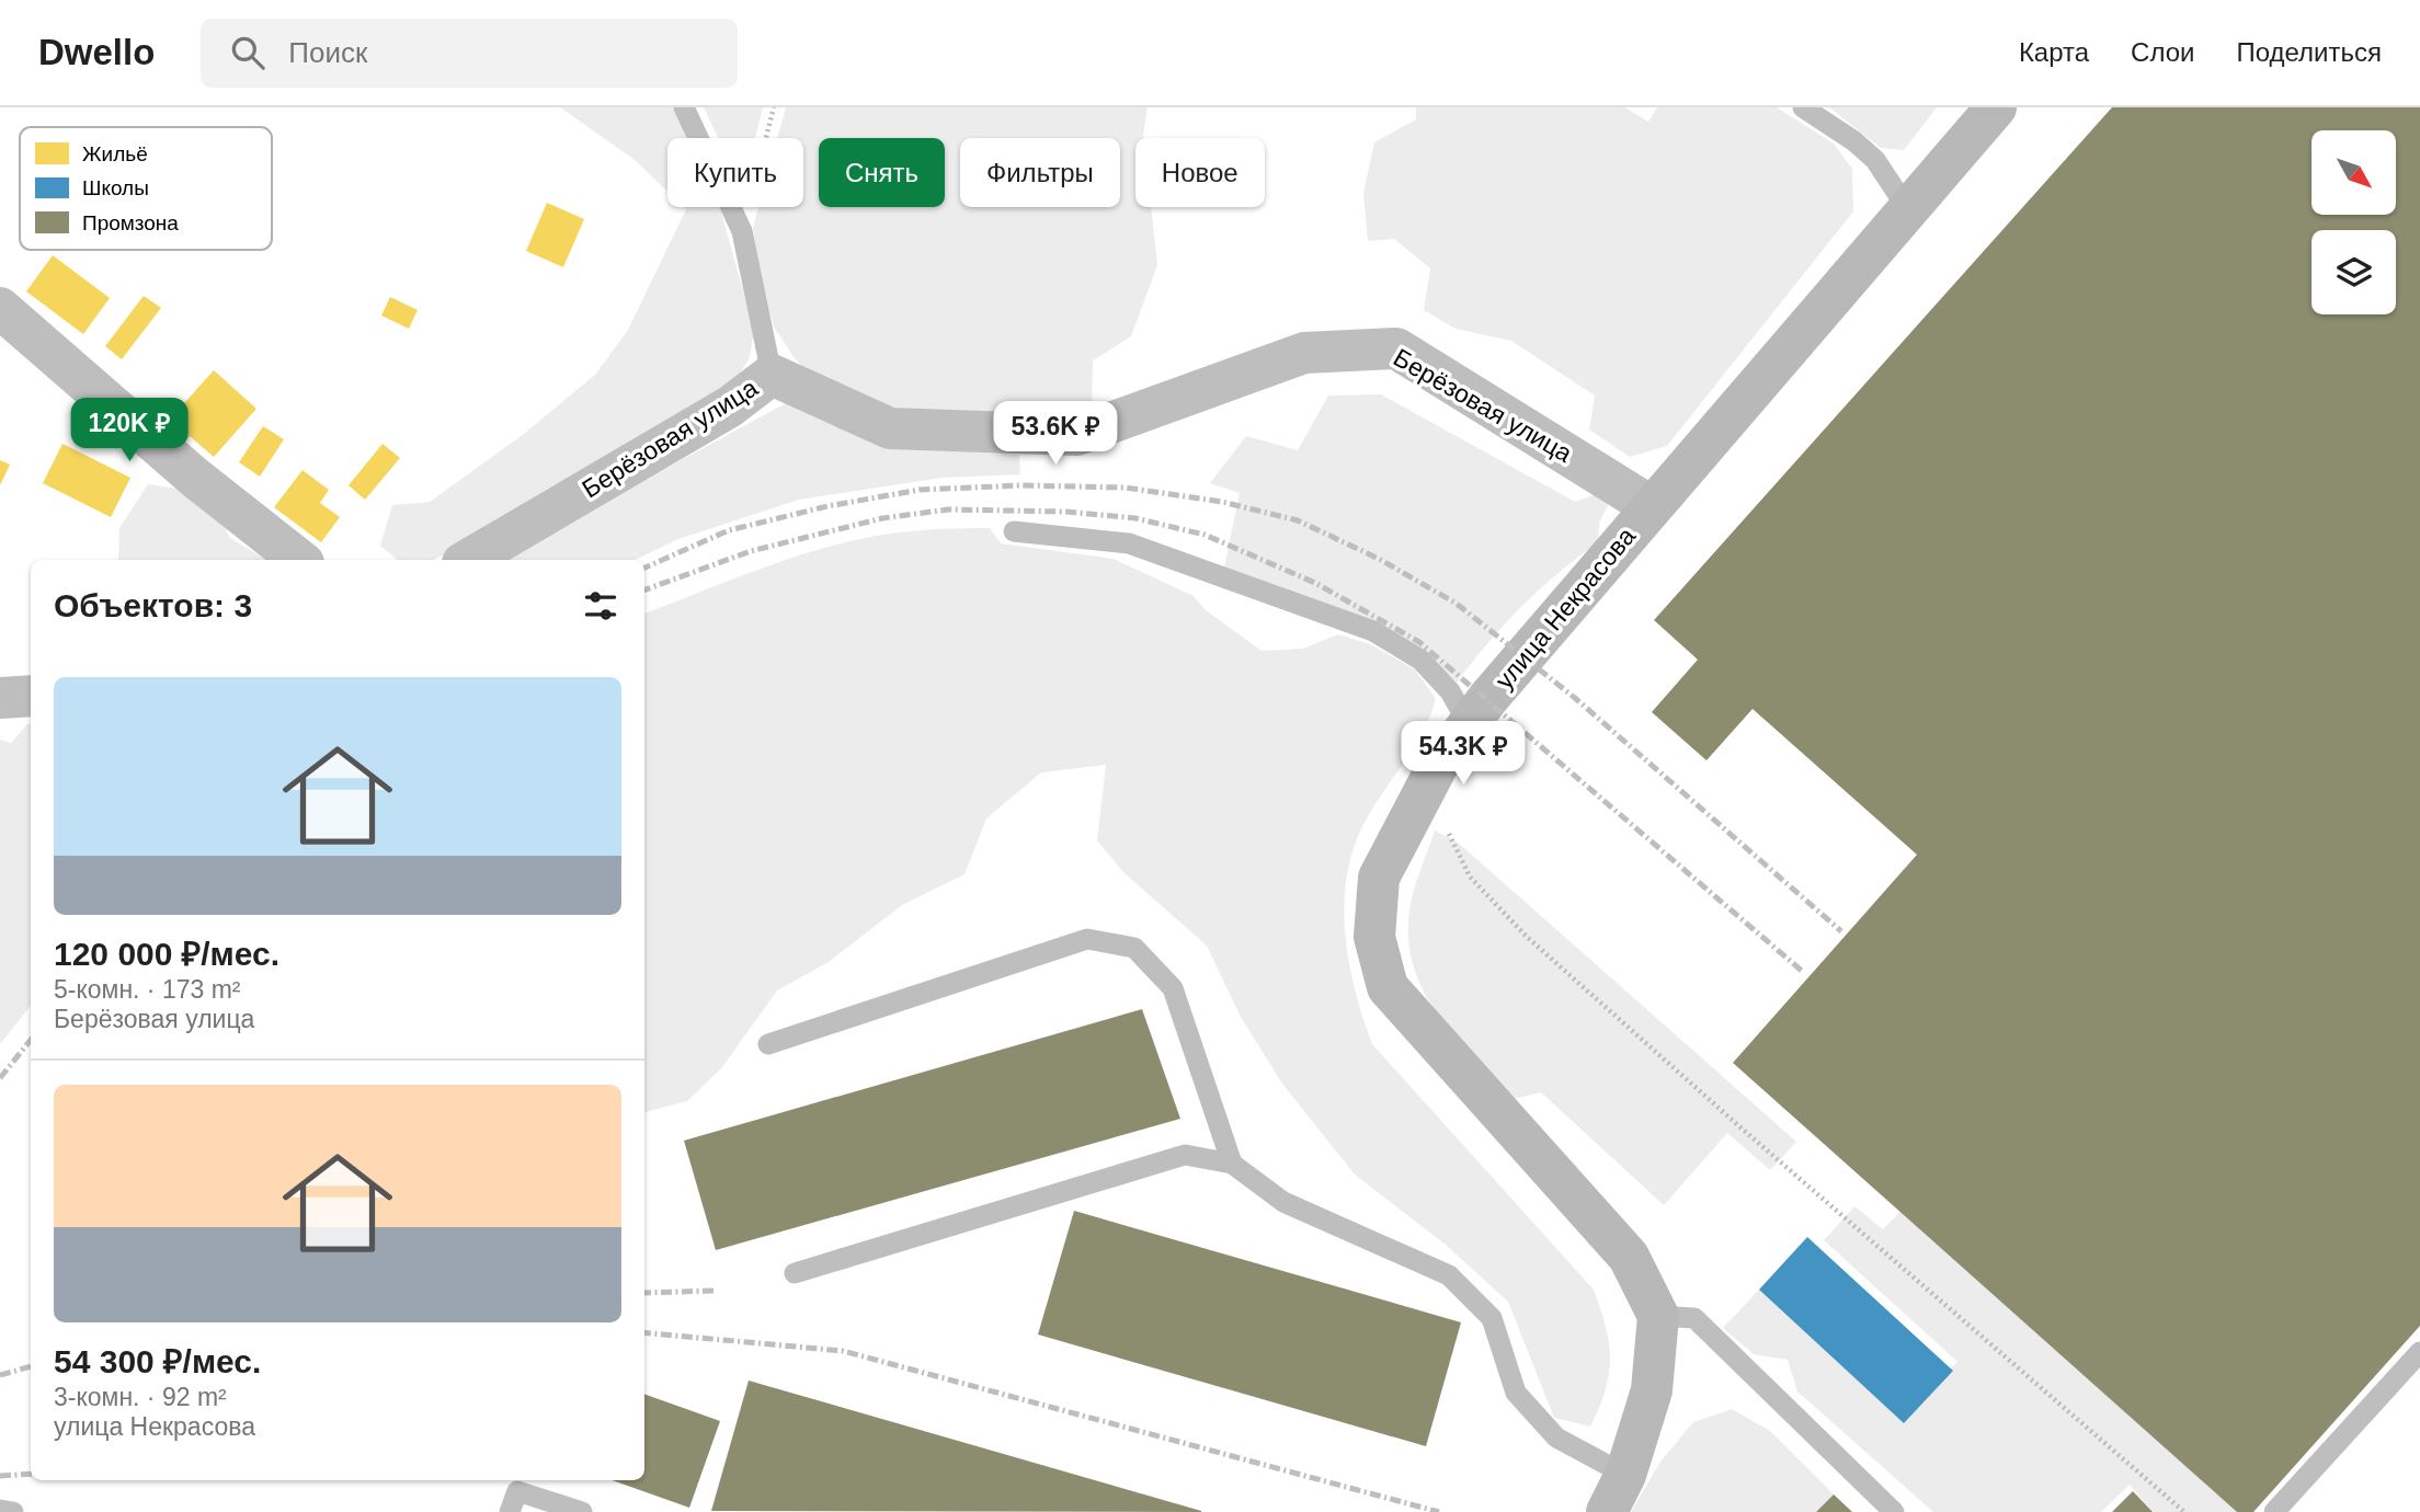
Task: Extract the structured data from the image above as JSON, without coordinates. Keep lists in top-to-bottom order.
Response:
{
  "streets": {
    "main road": ["улица Некрасова"],
    "street": ["Берёзовая улица"]
  },
  "crossings": [
    ["Берёзовая улица", "улица Некрасова"]
  ],
  "legend": ["Жильё", "Школы", "Промзона"],
  "north": "bottom right",
  "page": {
    "header": "Dwello",
    "search": "Поиск",
    "nav": ["Карта", "Слои", "Поделиться"],
    "chip": [
      "Купить",
      "Снять",
      "Фильтры",
      "Новое"
    ],
    "price": ["120K ₽", "53.6K ₽", "54.3K ₽"],
    "heading": "Объектов: 3",
    "list": [
      {
        "name": "120 000 ₽/мес.",
        "note": "5-комн. · 173 m² · Берёзовая улица"
      },
      {
        "name": "54 300 ₽/мес.",
        "note": "3-комн. · 92 m² · улица Некрасова"
      }
    ]
  }
}
